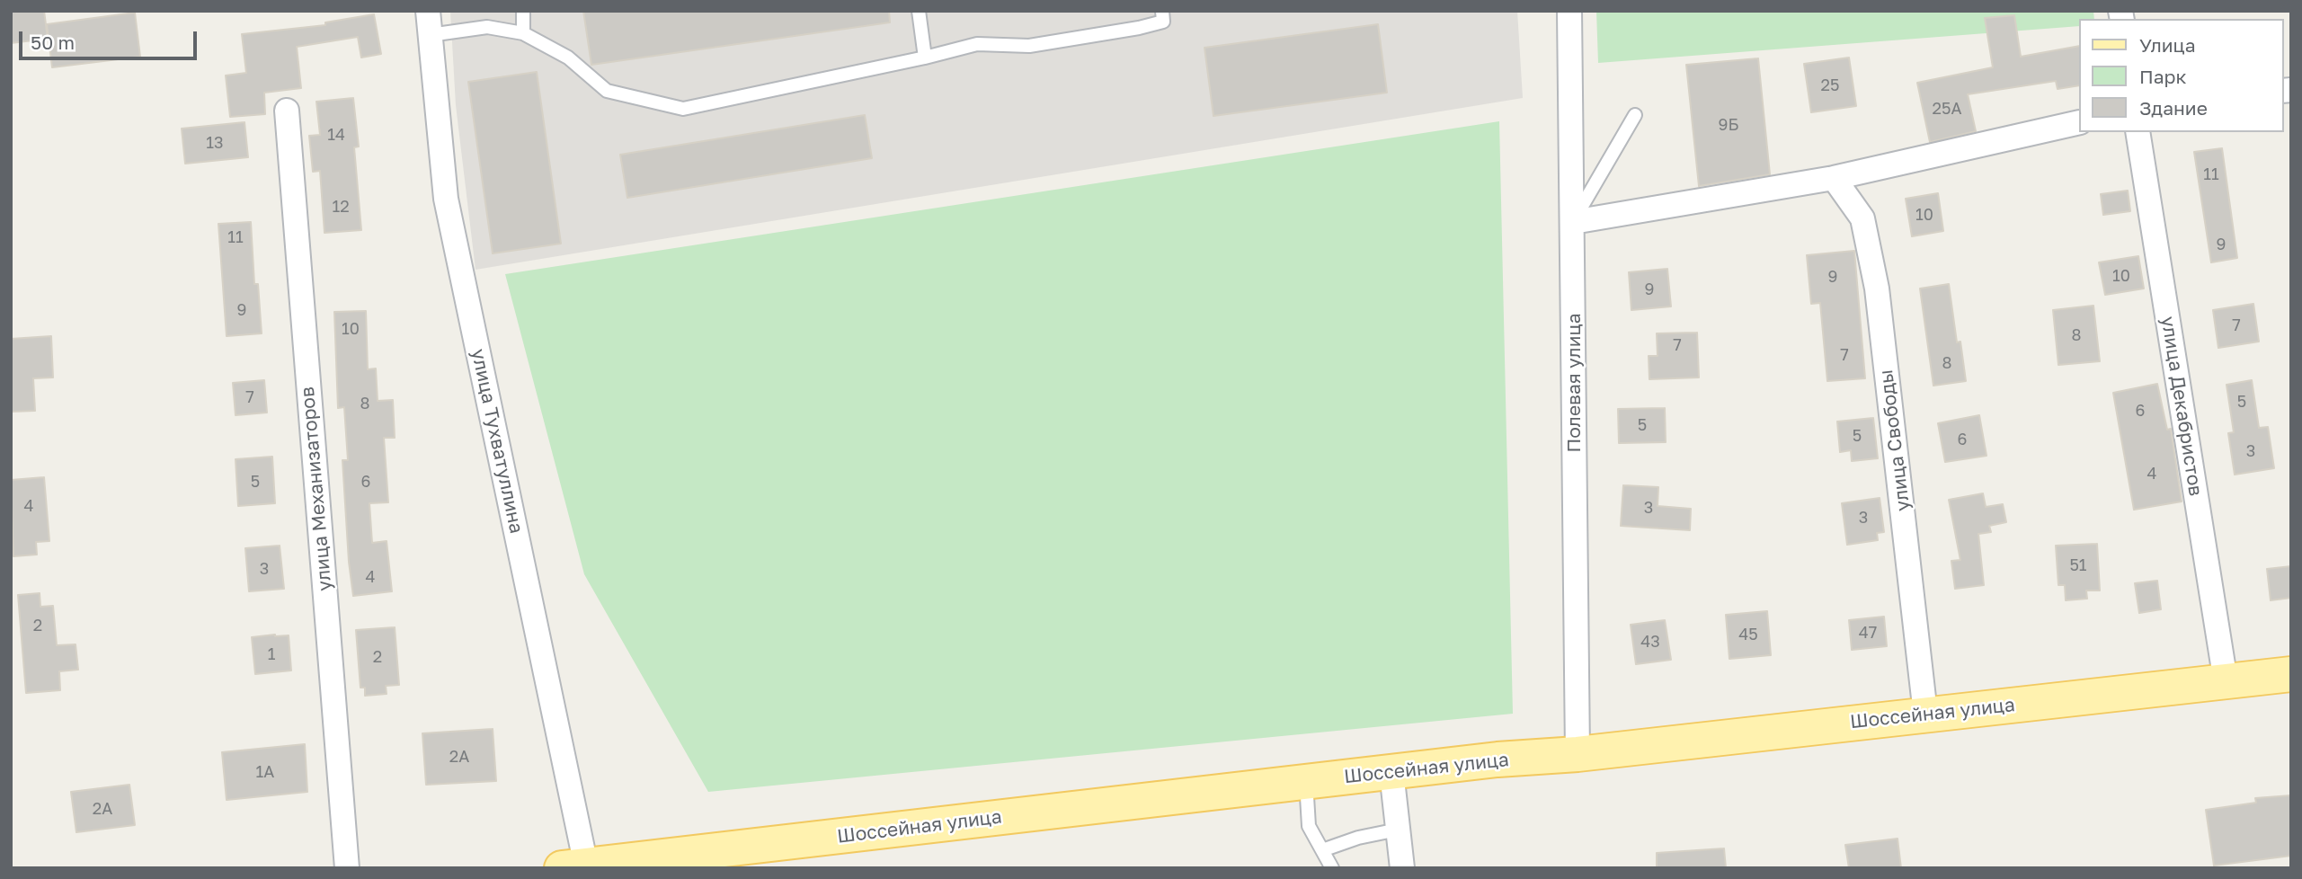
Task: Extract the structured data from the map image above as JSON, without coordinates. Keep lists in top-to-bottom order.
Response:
{
  "streets": {
    "main road": ["Шоссейная улица"],
    "street": [
      "Полевая улица",
      "улица Декабристов",
      "улица Свободы",
      "улица Тухватуллина",
      "улица Механизаторов"
    ]
  },
  "crossings": [
    ["Полевая улица", "Шоссейная улица"],
    ["улица Декабристов", "Шоссейная улица"],
    ["улица Свободы", "Шоссейная улица"],
    ["улица Тухватуллина", "Шоссейная улица"]
  ],
  "house_numbers": [
    "25",
    "25А",
    "9Б",
    "14",
    "13",
    "11",
    "12",
    "10",
    "11",
    "9",
    "10",
    "9",
    "9",
    "9",
    "7",
    "10",
    "8",
    "7",
    "7",
    "8",
    "7",
    "5",
    "8",
    "6",
    "5",
    "5",
    "6",
    "3",
    "4",
    "5",
    "6",
    "4",
    "3",
    "3",
    "51",
    "3",
    "4",
    "2",
    "47",
    "45",
    "43",
    "1",
    "2",
    "2А",
    "1А",
    "2А"
  ],
  "legend": ["Улица", "Парк", "Здание"],
  "scale_bar": "50 m"
}
